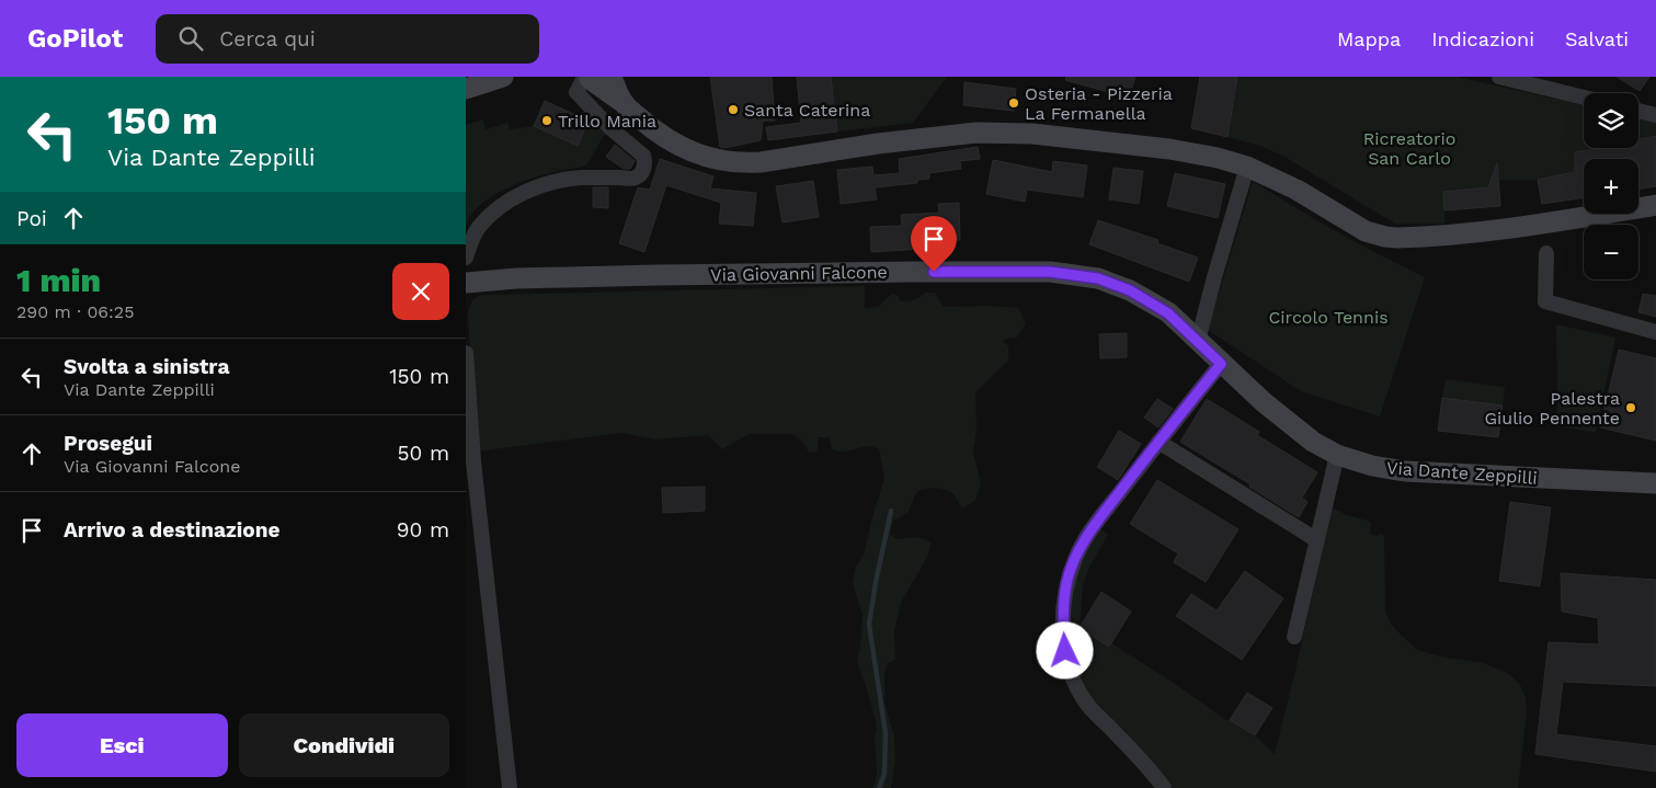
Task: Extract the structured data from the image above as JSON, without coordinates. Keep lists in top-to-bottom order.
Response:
{
  "streets": {
    "main road": ["Via Giovanni Falcone", "Via Dante Zeppilli"]
  },
  "crossings": [
    ["Via Giovanni Falcone", "Via Dante Zeppilli"]
  ],
  "parks": ["Ricreatorio San Carlo", "Circolo Tennis"],
  "places": [
    "Osteria - Pizzeria La Fermanella",
    "Santa Caterina",
    "Trillo Mania",
    "Palestra Giulio Pennente"
  ],
  "page": {
    "header": "GoPilot",
    "search": "Cerca qui",
    "nav": ["Mappa", "Indicazioni", "Salvati"],
    "turn": ["150 m", "Via Dante Zeppilli"],
    "map_buttons": ["+", "−"],
    "then": "Poi",
    "heading": ["1 min", "290 m · 06:25"],
    "list": [
      {
        "name": "Svolta a sinistra",
        "note": "Via Dante Zeppilli",
        "value": "150 m"
      },
      {
        "name": "Prosegui",
        "note": "Via Giovanni Falcone",
        "value": "50 m"
      },
      {
        "name": "Arrivo a destinazione",
        "value": "90 m"
      }
    ],
    "buttons": ["Esci", "Condividi"]
  }
}
